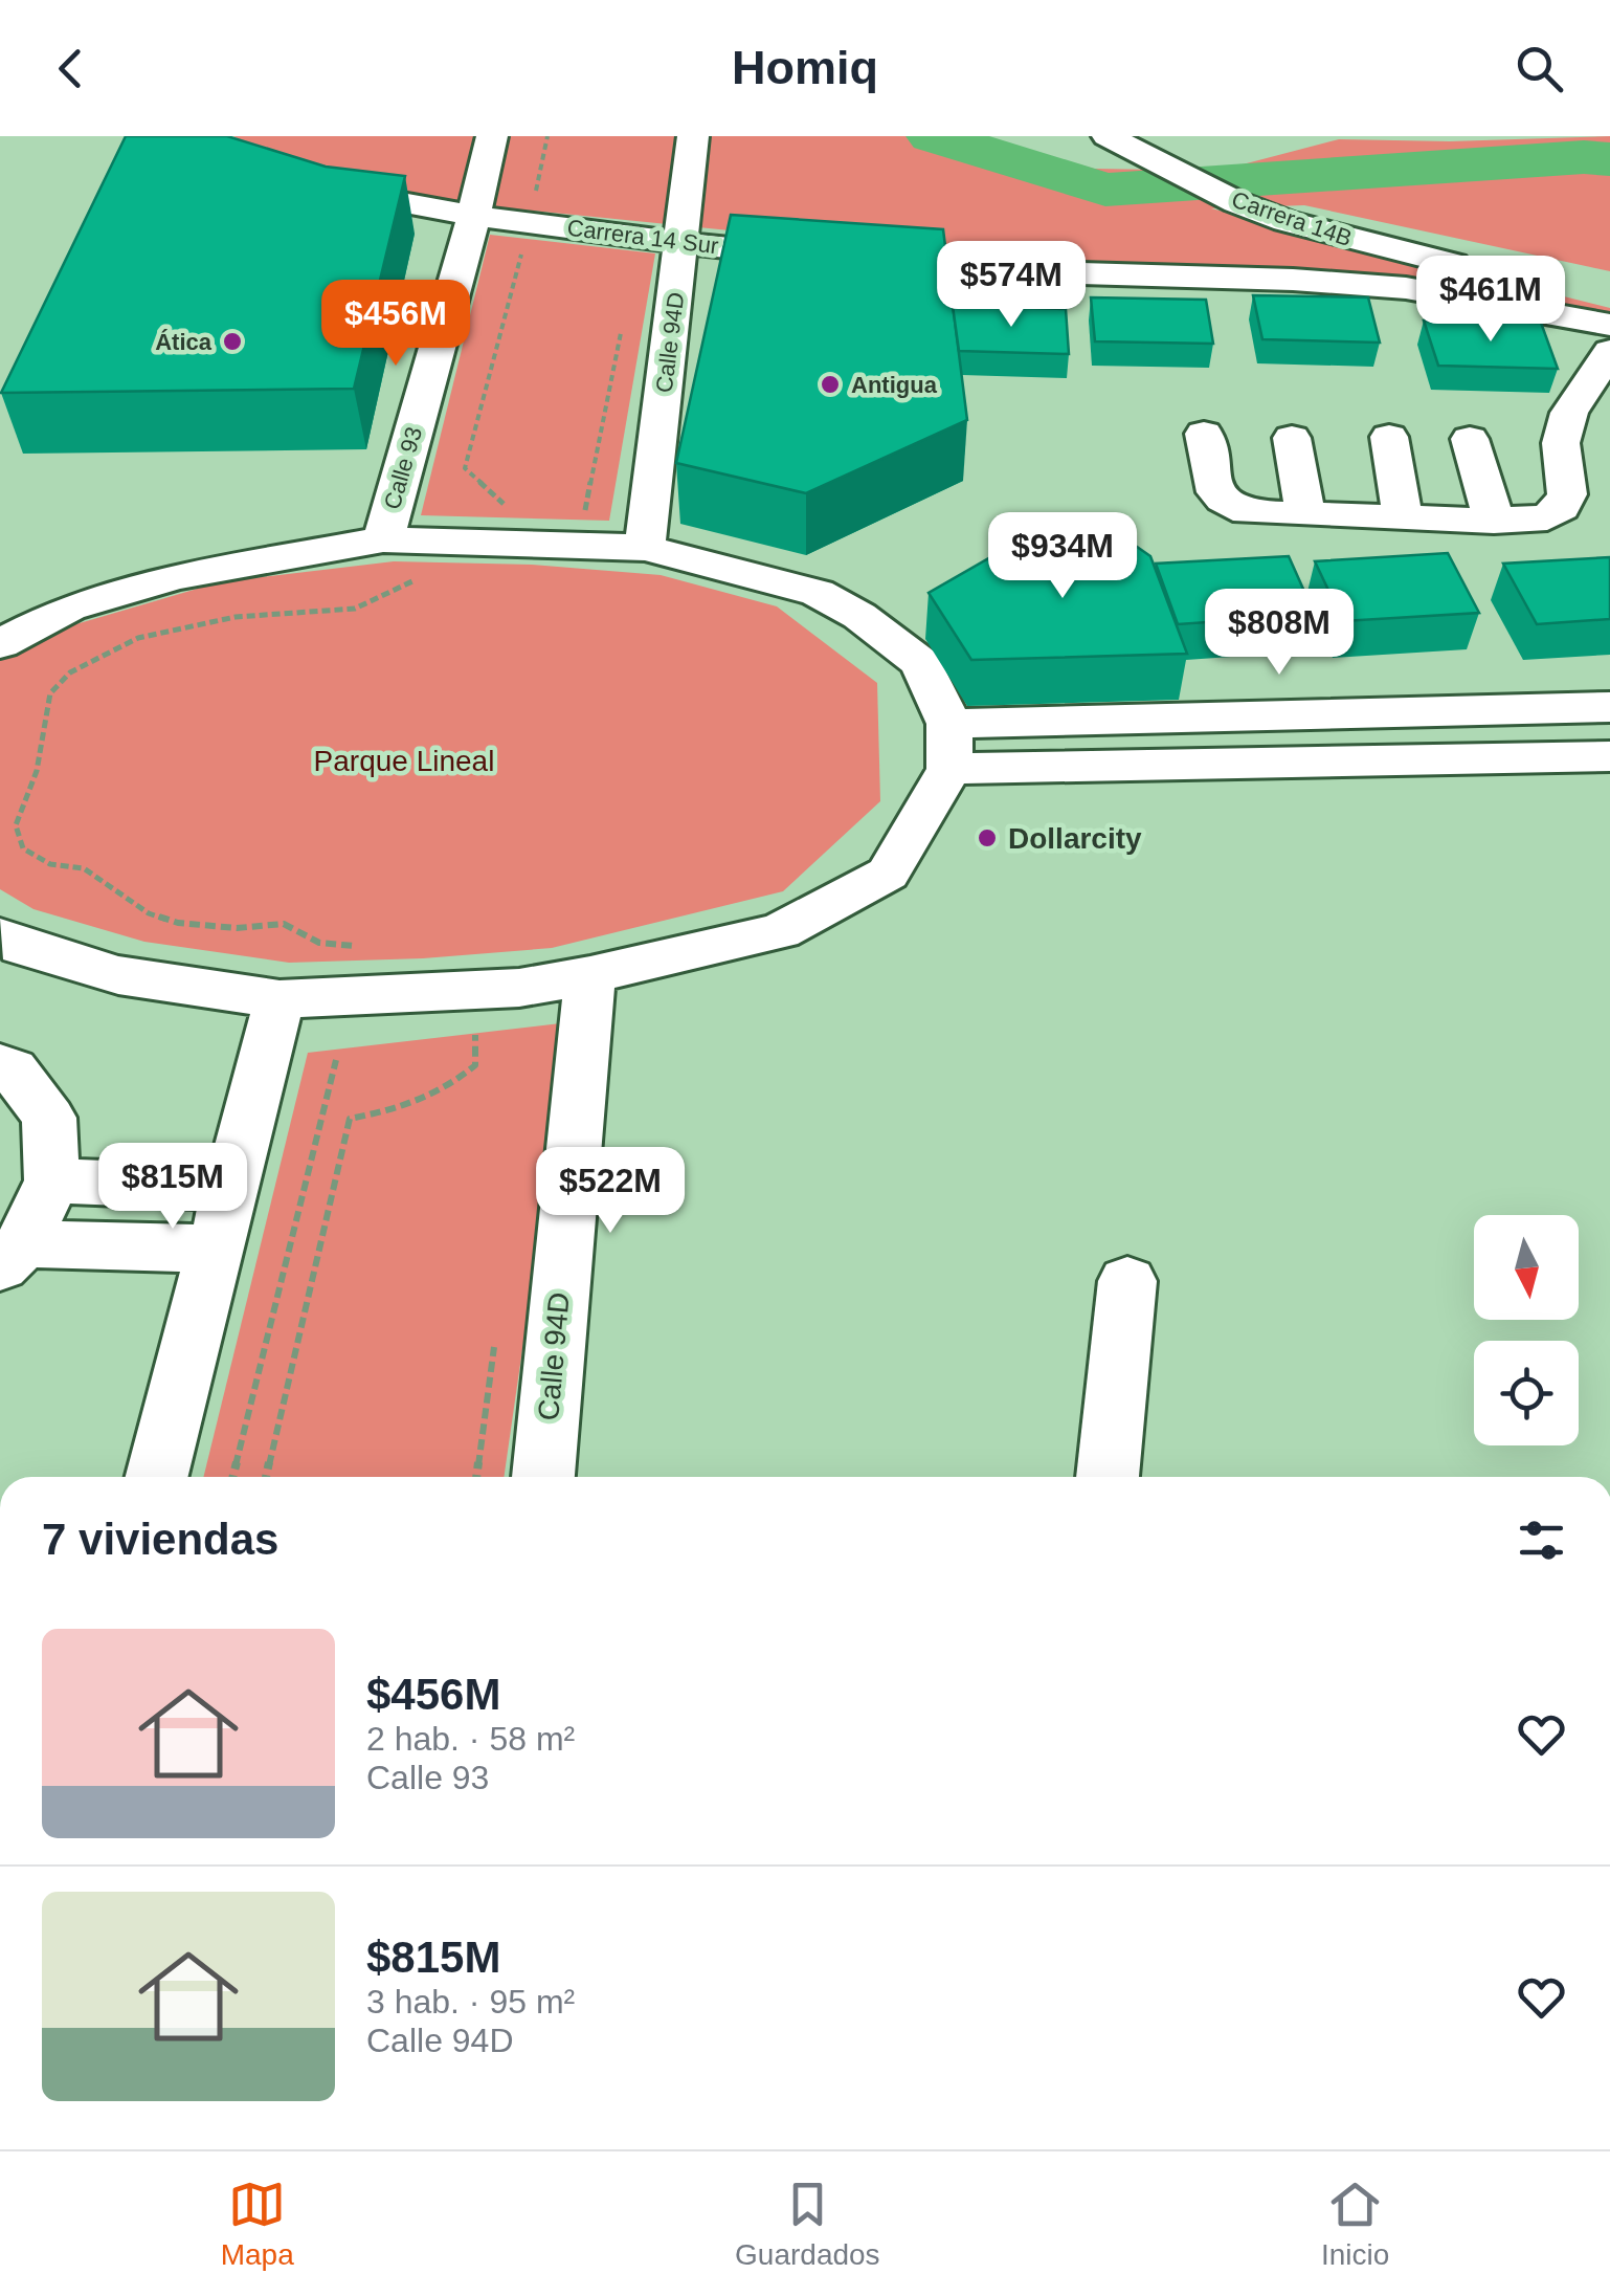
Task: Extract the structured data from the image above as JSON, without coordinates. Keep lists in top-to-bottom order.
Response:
{
  "streets": {
    "street": [
      "Carrera 14B",
      "Carrera 14 Sur",
      "Calle 94D",
      "Calle 93"
    ]
  },
  "crossings": [
    ["Carrera 14 Sur", "Calle 94D"],
    ["Carrera 14 Sur", "Calle 93"]
  ],
  "parks": ["Parque Lineal"],
  "places": ["Ática", "Antigua", "Dollarcity"],
  "north": "bottom",
  "page": {
    "header": "Homiq",
    "price": [
      "$574M",
      "$461M",
      "$456M",
      "$934M",
      "$808M",
      "$815M",
      "$522M"
    ],
    "heading": "7 viviendas",
    "list": [
      {
        "name": "$456M",
        "note": "2 hab. · 58 m² · Calle 93"
      },
      {
        "name": "$815M",
        "note": "3 hab. · 95 m² · Calle 94D"
      }
    ],
    "tabs": ["Mapa", "Guardados", "Inicio"]
  }
}
